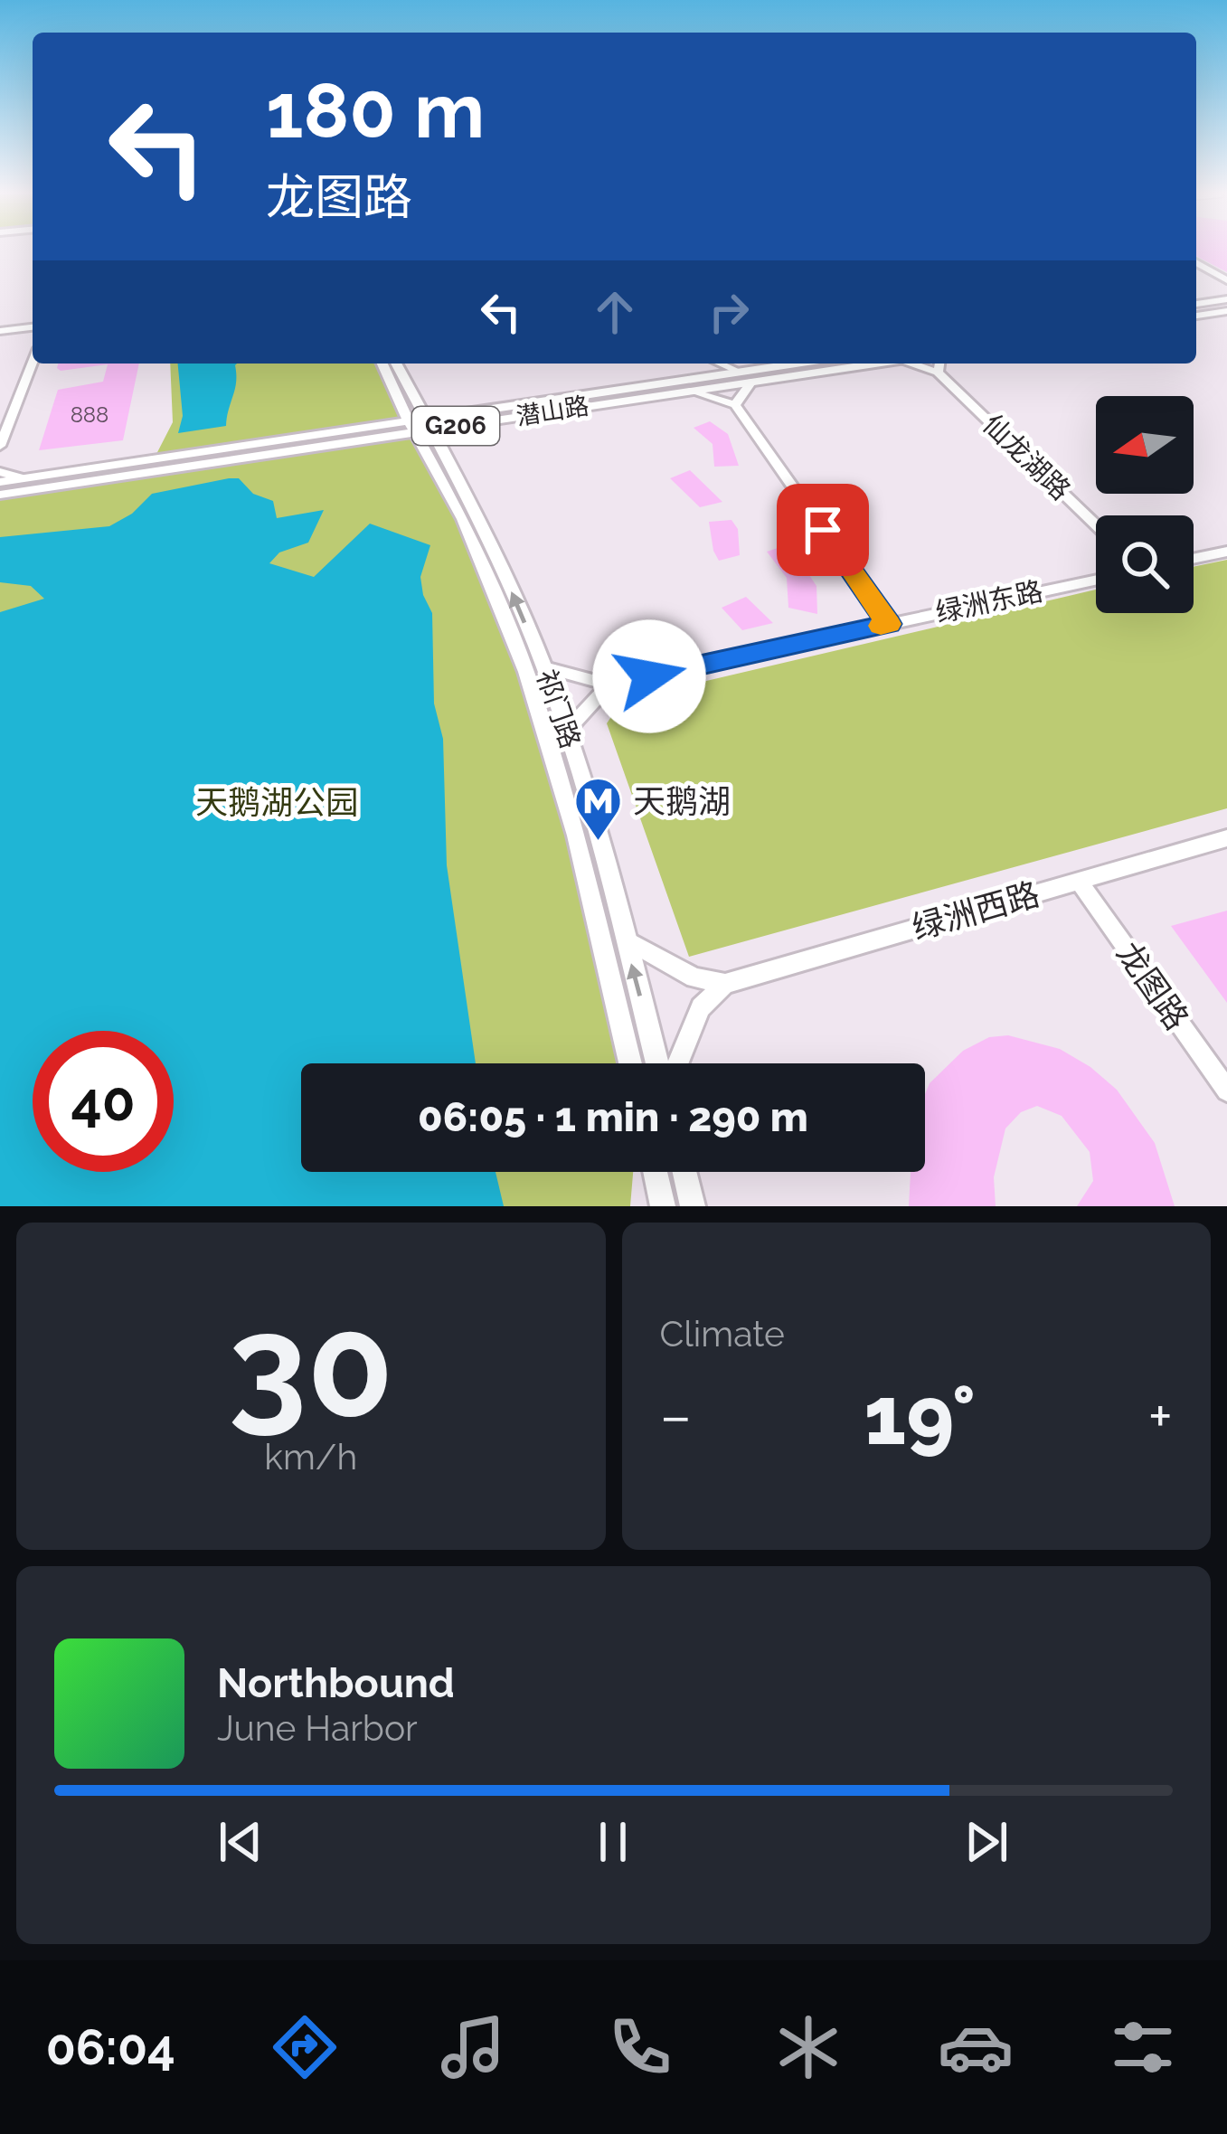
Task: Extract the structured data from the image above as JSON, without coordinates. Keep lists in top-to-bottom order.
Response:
{
  "streets": {
    "main road": ["潜山路", "G206", "祁门路"],
    "street": [
      "仙龙湖路",
      "绿洲东路",
      "绿洲西路",
      "龙图路"
    ]
  },
  "crossings": [
    ["潜山路", "祁门路"],
    ["绿洲西路", "龙图路"]
  ],
  "parks": ["天鹅湖公园"],
  "places": {
    "metro station": ["天鹅湖"]
  },
  "house_numbers": ["888"],
  "north": "left",
  "page": {
    "turn": ["180 m", "龙图路"],
    "limit": "40",
    "trip": "06:05 · 1 min · 290 m",
    "tile": [
      ["30", "km/h"],
      "Climate"
    ],
    "heat": ["−", "19°", "+"],
    "song": ["Northbound", "June Harbor"],
    "tabs": "06:04"
  }
}
